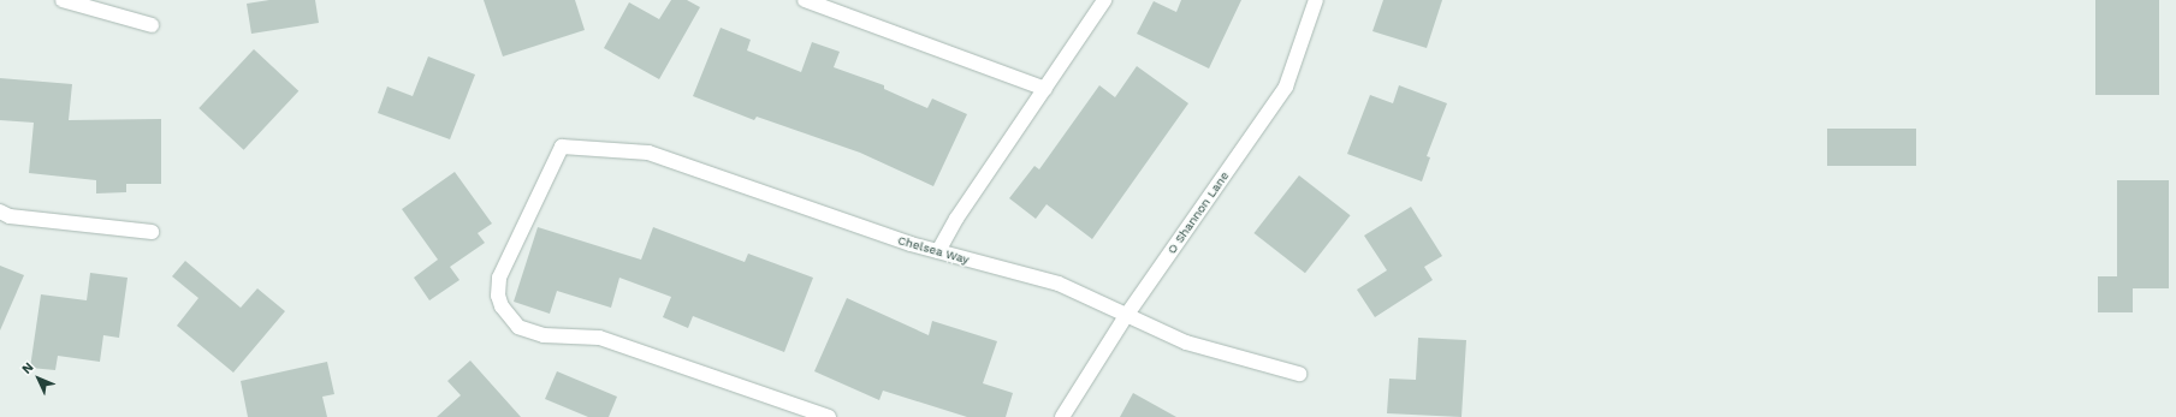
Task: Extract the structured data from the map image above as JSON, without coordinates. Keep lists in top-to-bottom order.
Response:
{
  "streets": {
    "street": ["O Shannon Lane", "Chelsea Way"]
  },
  "crossings": [
    ["O Shannon Lane", "Chelsea Way"]
  ],
  "north": "top left"
}
